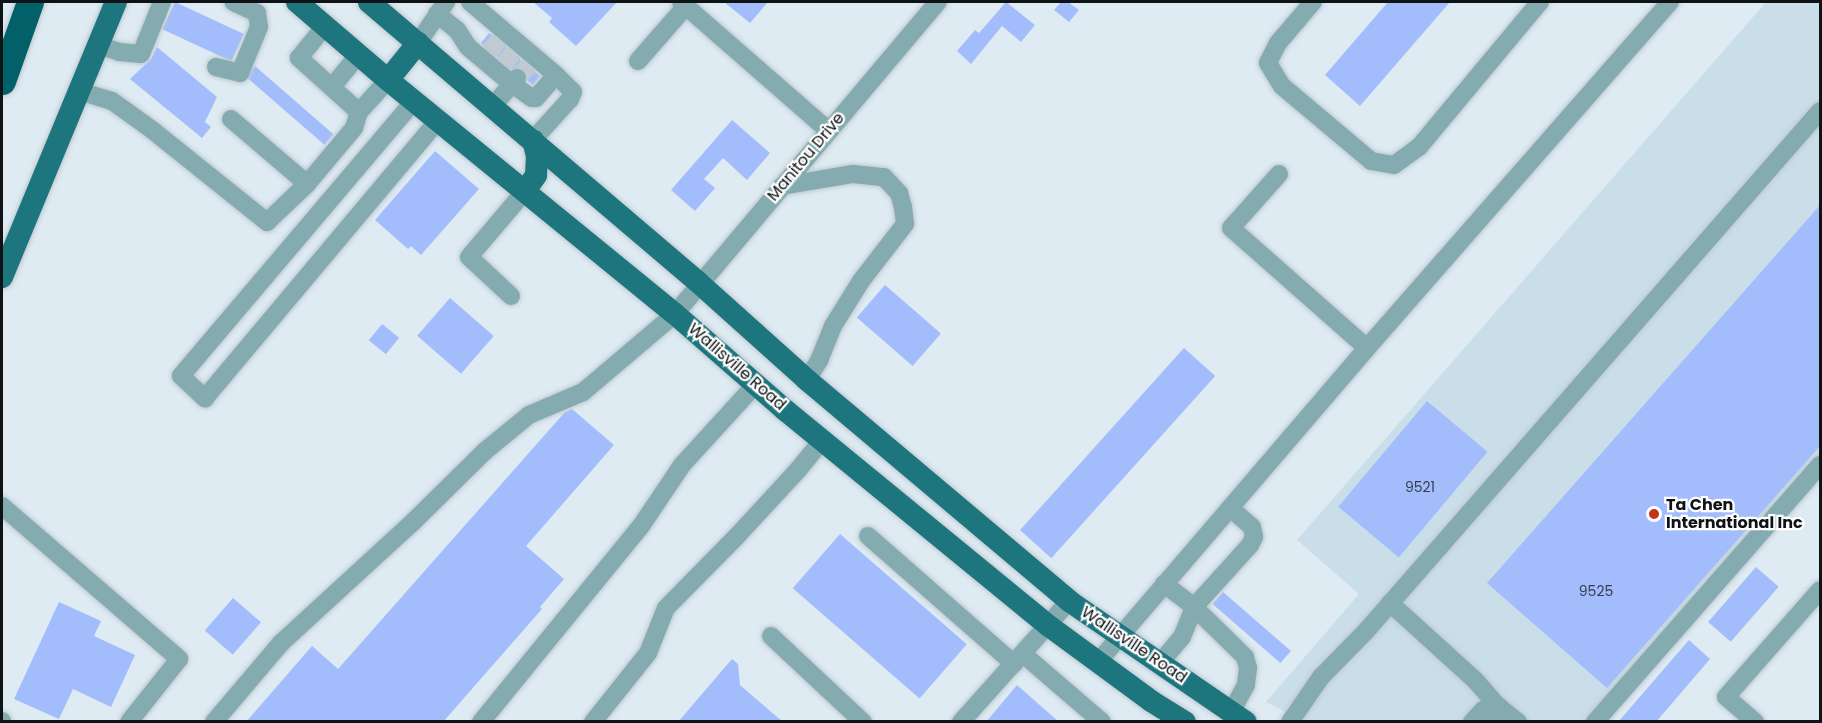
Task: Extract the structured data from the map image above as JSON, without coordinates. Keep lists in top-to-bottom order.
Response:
{
  "streets": {
    "main road": ["Wallisville Road"],
    "street": ["Manitou Drive"]
  },
  "crossings": [
    ["Manitou Drive", "Wallisville Road"]
  ],
  "places": ["Ta Chen International Inc"],
  "house_numbers": ["9521", "9525"]
}
